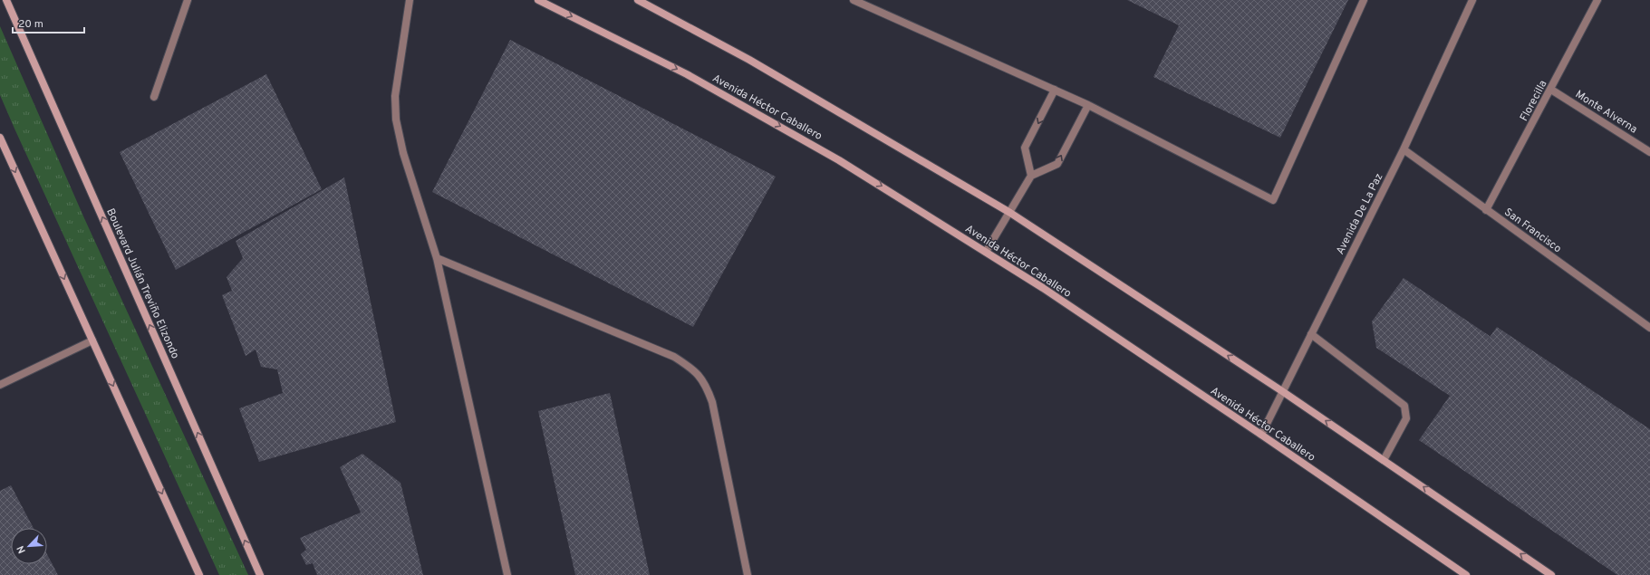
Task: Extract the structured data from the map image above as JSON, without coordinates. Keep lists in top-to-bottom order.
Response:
{
  "streets": {
    "main road": ["Avenida Héctor Caballero", "Boulevard Julián Treviño Elizondo"],
    "street": [
      "Florecilla",
      "Monte Alverna",
      "Avenida De La Paz",
      "San Francisco"
    ]
  },
  "crossings": [
    ["Florecilla", "Monte Alverna"],
    ["Florecilla", "San Francisco"],
    ["Avenida Héctor Caballero", "Avenida De La Paz"],
    ["Avenida De La Paz", "San Francisco"]
  ],
  "scale_bar": "20 m",
  "north": "bottom left"
}
